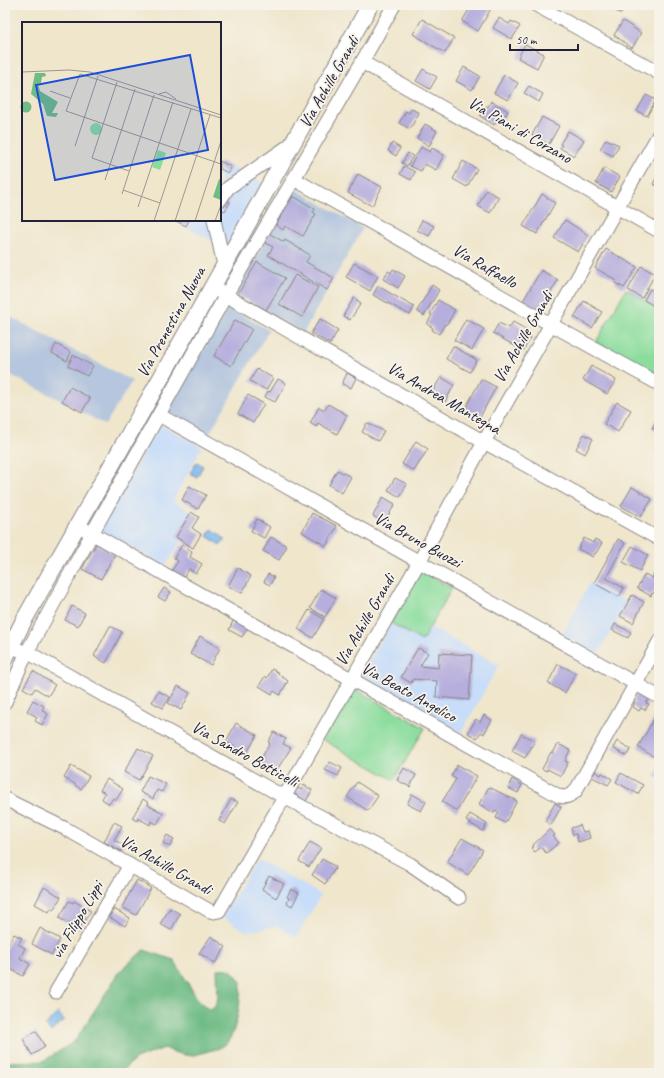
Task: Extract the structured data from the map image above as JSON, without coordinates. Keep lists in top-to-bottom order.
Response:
{
  "streets": {
    "main road": ["Via Prenestina Nuova"],
    "street": [
      "Via Achille Grandi",
      "Via Piani di Corzano",
      "Via Raffaello",
      "Via Andrea Mantegna",
      "Via Bruno Buozzi",
      "Via Beato Angelico",
      "Via Sandro Botticelli",
      "via Filippo Lippi"
    ]
  },
  "crossings": [
    ["Via Achille Grandi", "Via Piani di Corzano"],
    ["Via Achille Grandi", "Via Raffaello"],
    ["Via Achille Grandi", "Via Andrea Mantegna"],
    ["Via Achille Grandi", "Via Bruno Buozzi"],
    ["Via Achille Grandi", "Via Beato Angelico"],
    ["Via Achille Grandi", "Via Sandro Botticelli"],
    ["Via Achille Grandi", "via Filippo Lippi"],
    ["Via Prenestina Nuova", "Via Andrea Mantegna"],
    ["Via Prenestina Nuova", "Via Beato Angelico"],
    ["Via Prenestina Nuova", "Via Sandro Botticelli"],
    ["Via Bruno Buozzi", "Via Beato Angelico"]
  ],
  "scale_bar": "50 m"
}
